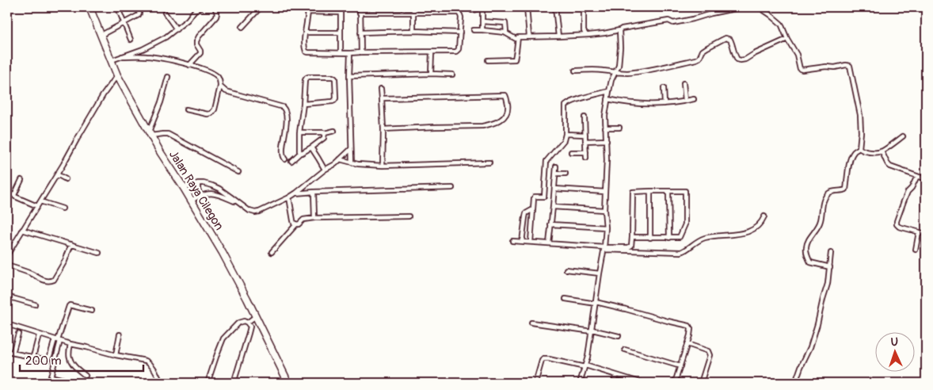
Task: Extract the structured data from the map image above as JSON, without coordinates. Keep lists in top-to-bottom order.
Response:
{
  "streets": {
    "highway": ["Jalan Raya Cilegon"]
  },
  "scale_bar": "200 m",
  "north": "top"
}
